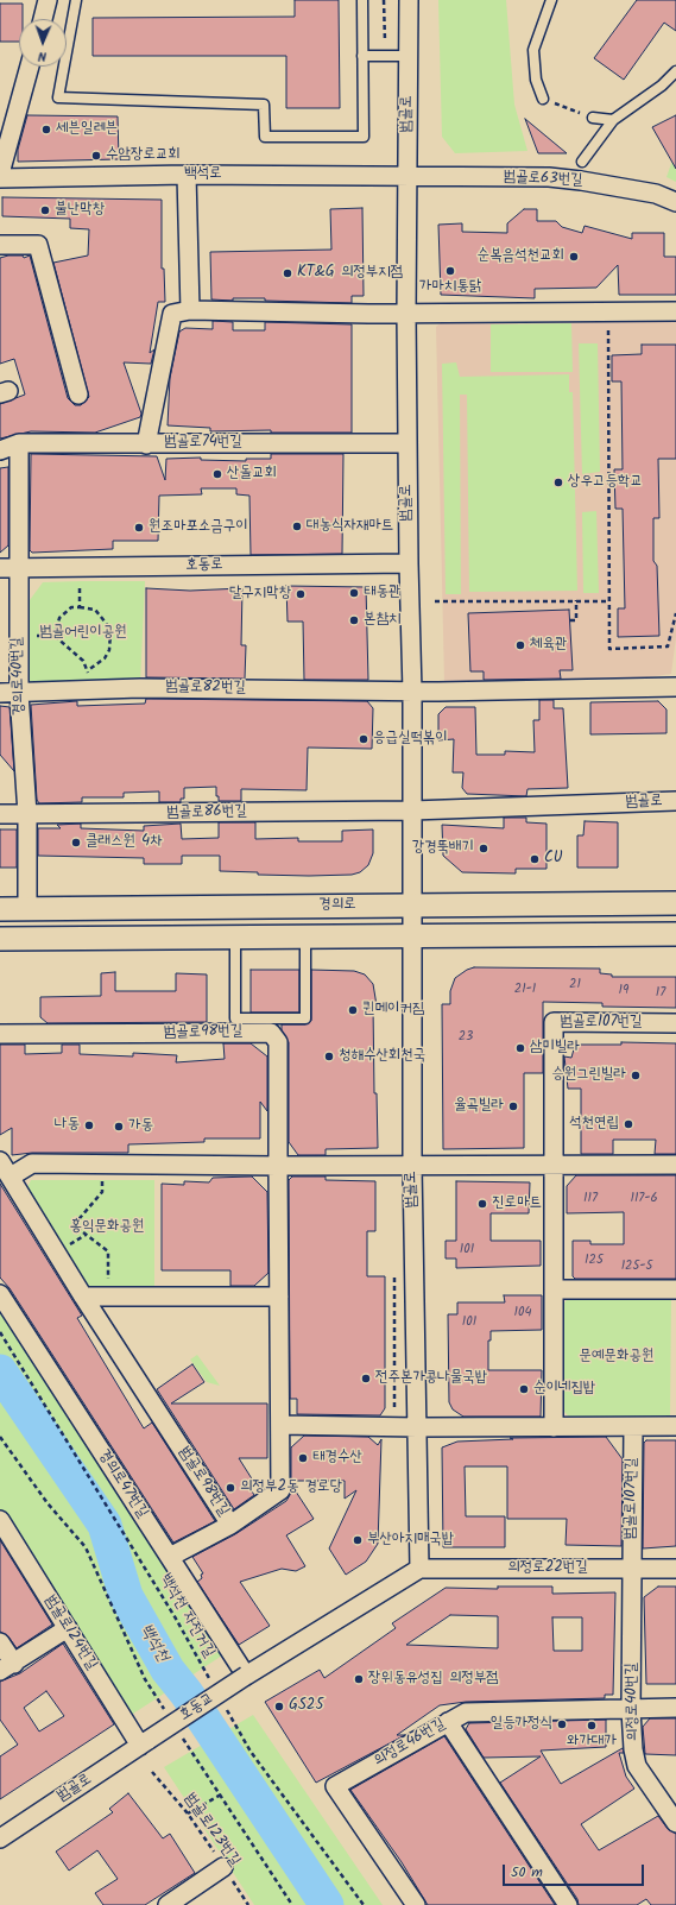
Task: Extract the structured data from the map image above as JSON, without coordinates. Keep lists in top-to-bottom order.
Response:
{
  "streets": {
    "street": [
      "범골로",
      "백석로",
      "범골로63번길",
      "범골로74번길",
      "호동로",
      "경의로40번길",
      "범골로82번길",
      "범골로86번길",
      "경의로",
      "범골로107번길",
      "범골로98번길",
      "경의로47번길",
      "의정로22번길",
      "범골로124번길",
      "의정로40번길",
      "호동교",
      "의정로46번길"
    ],
    "path": ["백석천 자전거길", "범골로123번길"]
  },
  "crossings": [
    ["범골로", "백석로"],
    ["범골로", "범골로63번길"],
    ["범골로", "범골로74번길"],
    ["범골로", "호동로"],
    ["범골로", "범골로82번길"],
    ["범골로", "범골로86번길"],
    ["범골로", "경의로"],
    ["범골로", "의정로22번길"],
    ["범골로", "범골로124번길"],
    ["범골로", "호동교"],
    ["백석로", "범골로63번길"],
    ["범골로74번길", "경의로40번길"],
    ["호동로", "경의로40번길"],
    ["경의로40번길", "범골로82번길"],
    ["경의로40번길", "범골로86번길"],
    ["경의로40번길", "경의로"],
    ["범골로107번길", "의정로22번길"],
    ["범골로107번길", "의정로40번길"],
    ["경의로47번길", "호동교"],
    ["의정로22번길", "의정로40번길"],
    ["의정로22번길", "호동교"],
    ["범골로124번길", "호동교"],
    ["의정로40번길", "의정로46번길"]
  ],
  "water": ["백석천"],
  "parks": ["범골어린이공원", "홍익문화공원", "문예문화공원"],
  "places": [
    "세븐일레븐",
    "수암장로교회",
    "불난막창",
    "순복음석천교회",
    "가마치통닭",
    "KT&G 의정부지점",
    "산돌교회",
    "상우고등학교",
    "대농식자재마트",
    "원조마포소금구이",
    "태동관",
    "달구지막창",
    "본참치",
    "체육관",
    "응급실떡볶이",
    "클래스원 4차",
    "강경뚝배기",
    "CU",
    "퀸메이커짐",
    "삼미빌라",
    "청해수산회천국",
    "승원그린빌라",
    "율곡빌라",
    "석천연립",
    "나동",
    "가동",
    "진로마트",
    "전주본가콩나물국밥",
    "순이네집밥",
    "태경수산",
    "의정부2동 경로당",
    "부산아지매국밥",
    "장위동유성집 의정부점",
    "GS25",
    "일등가정식",
    "와가대가"
  ],
  "house_numbers": [
    "21",
    "21-1",
    "19",
    "17",
    "23",
    "117",
    "117-6",
    "101",
    "125",
    "125-5",
    "104",
    "101"
  ],
  "scale_bar": "50 m",
  "north": "bottom"
}
